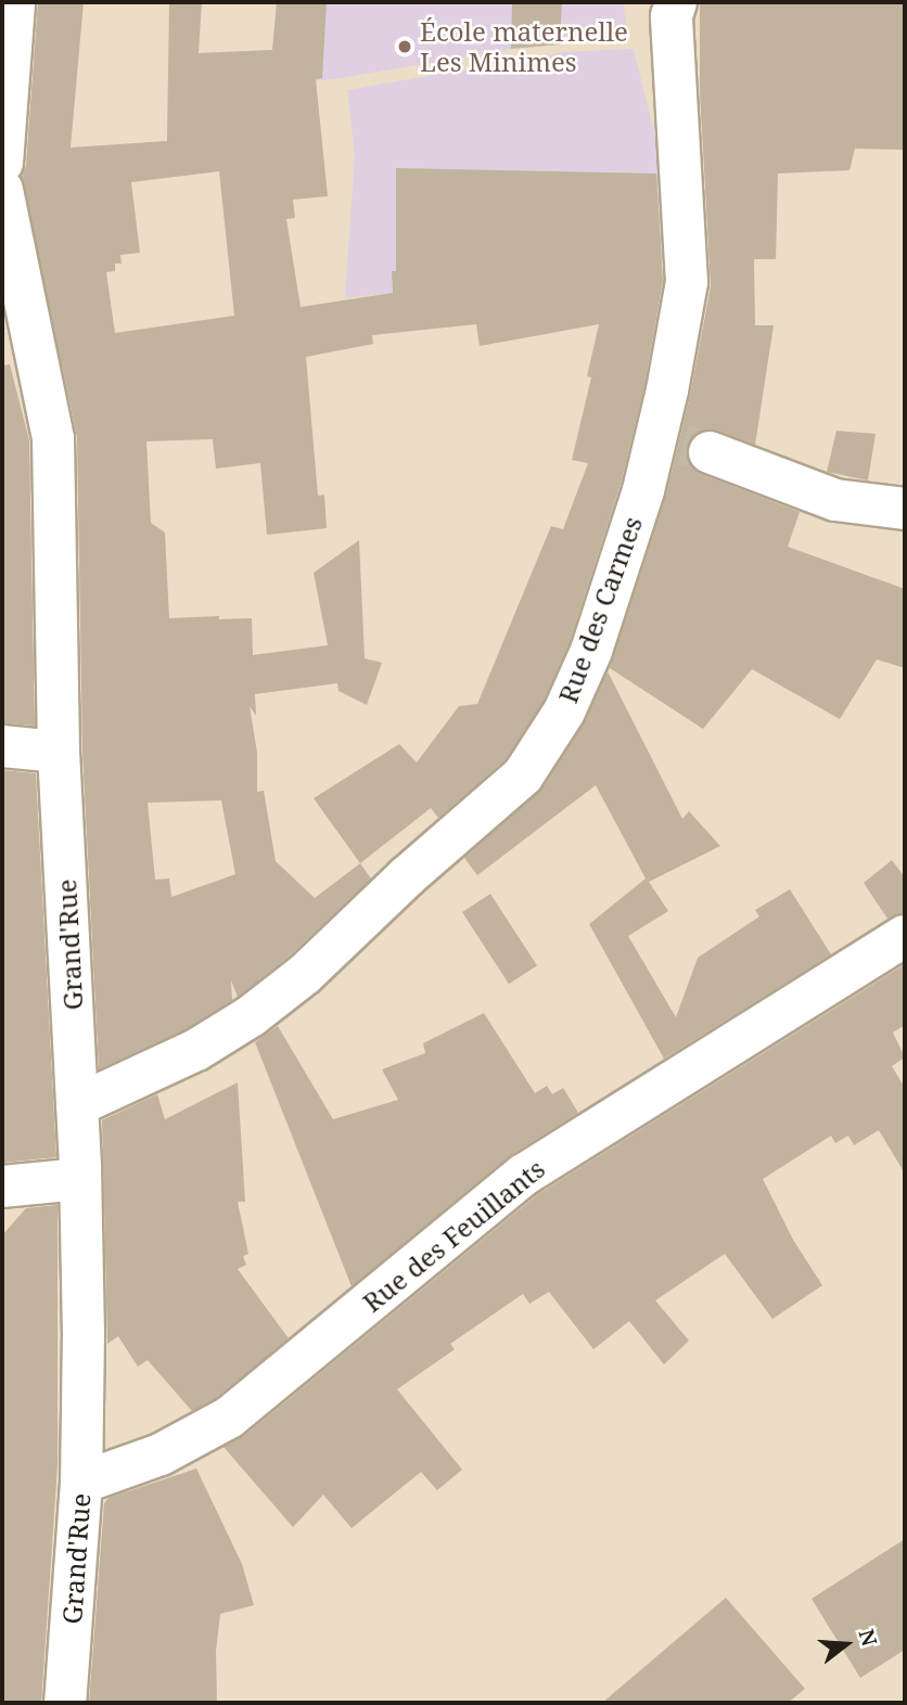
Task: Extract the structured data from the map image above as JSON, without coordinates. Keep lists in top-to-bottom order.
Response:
{
  "streets": {
    "street": ["Rue des Carmes", "Grand'Rue", "Rue des Feuillants"]
  },
  "crossings": [
    ["Rue des Carmes", "Grand'Rue"],
    ["Grand'Rue", "Rue des Feuillants"]
  ],
  "places": ["École maternelle Les Minimes"],
  "north": "right"
}
